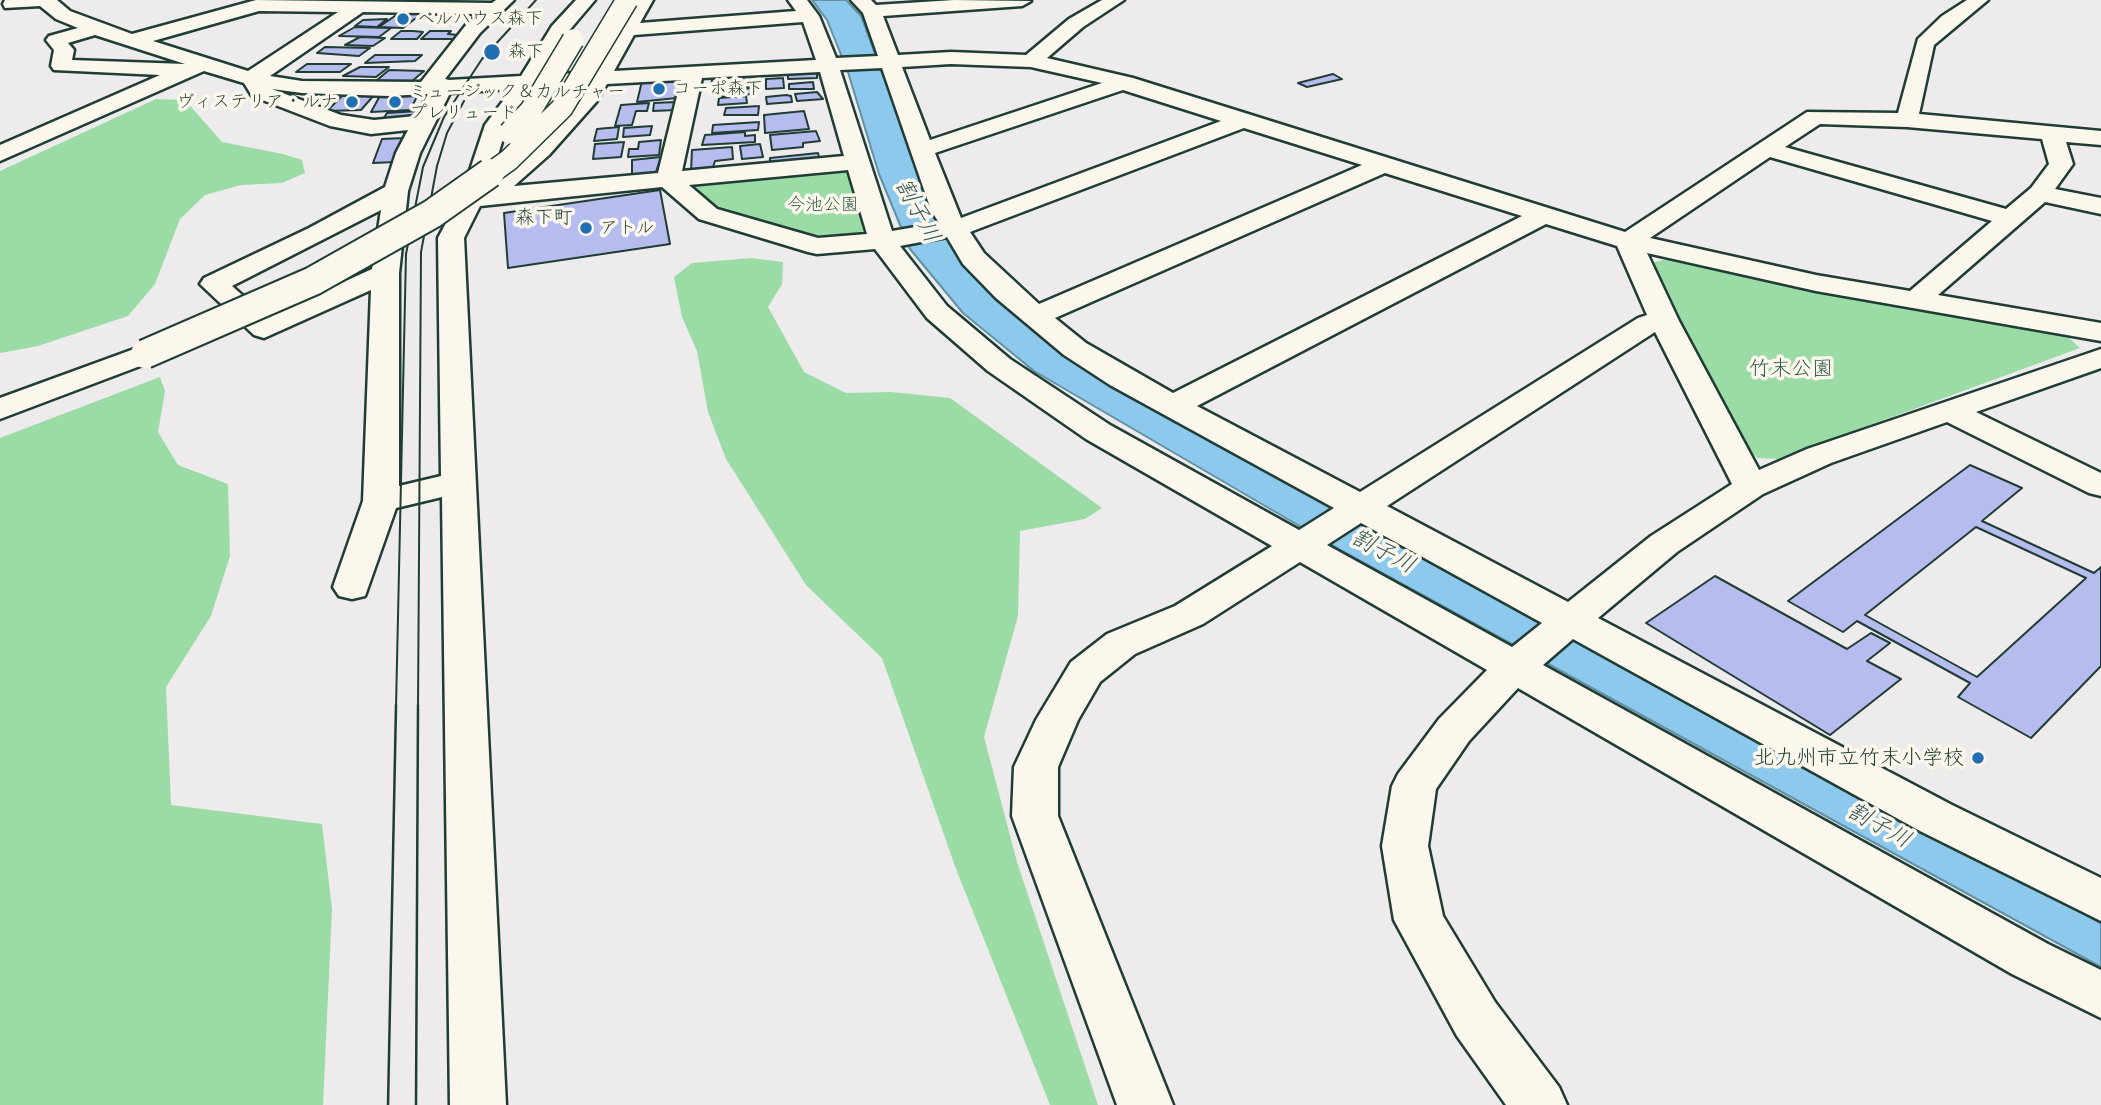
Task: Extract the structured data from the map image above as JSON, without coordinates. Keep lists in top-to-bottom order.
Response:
{
  "districts": ["森下町"],
  "water": ["割子川"],
  "parks": ["今池公園", "竹末公園"],
  "places": [
    "ベルハウス森下",
    "森下",
    "コーポ森下",
    "ヴィステリア・ルナ",
    "ミュージック＆カルチャー プレリュード",
    "アトル",
    "北九州市立竹末小学校"
  ]
}
